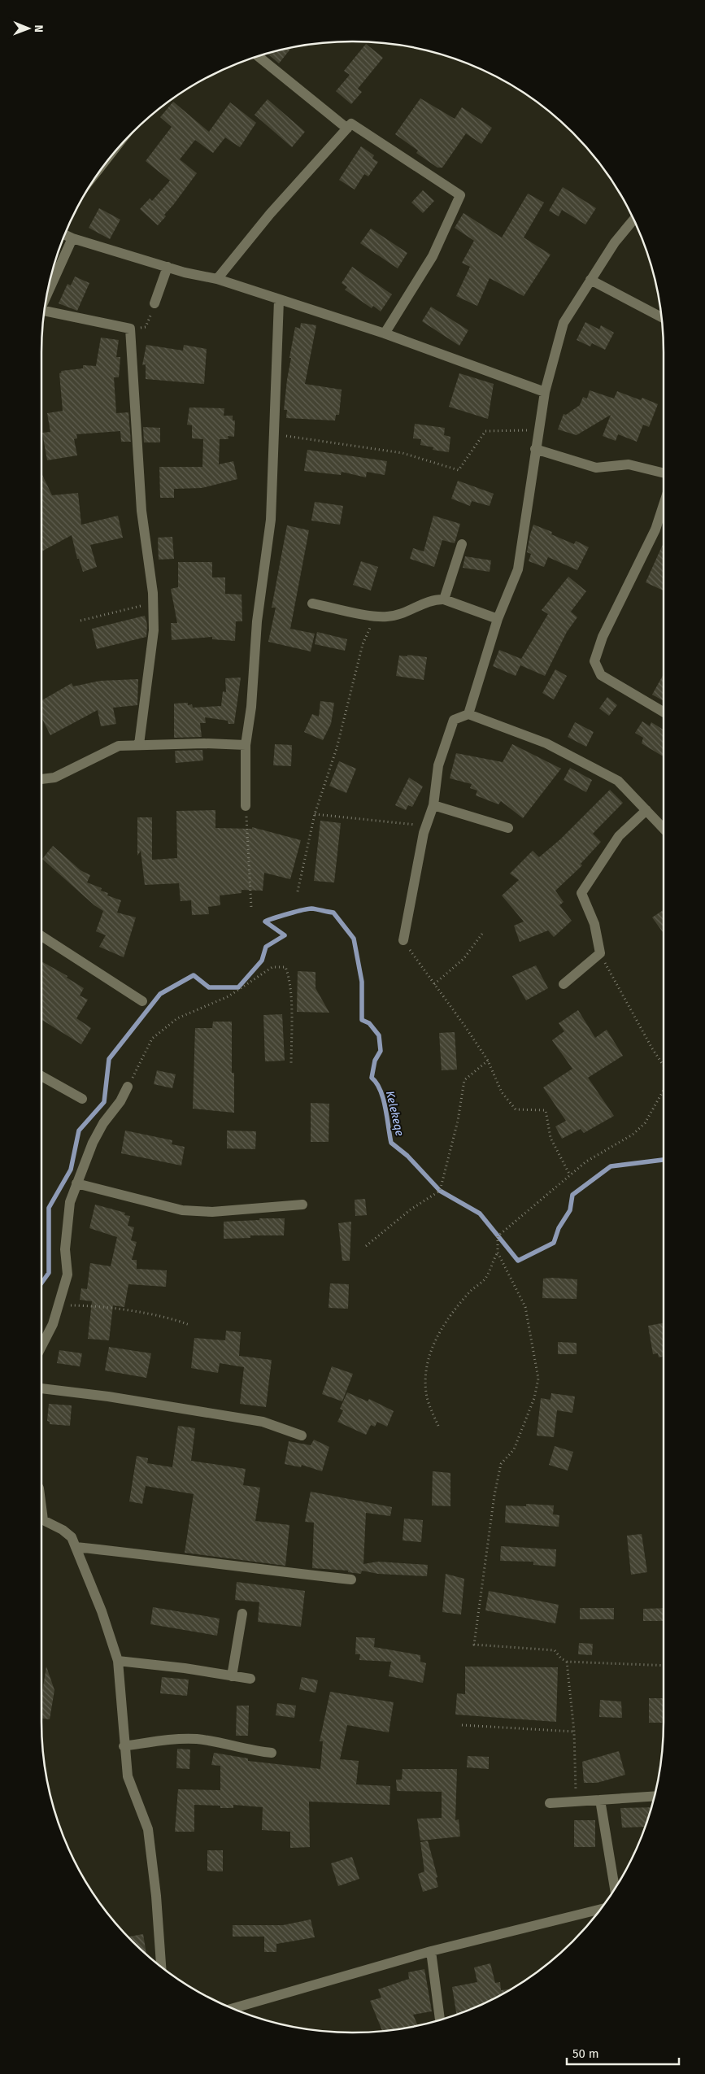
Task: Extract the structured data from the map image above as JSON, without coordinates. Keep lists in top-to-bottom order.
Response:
{
  "water": ["Kelekeqe"],
  "scale_bar": "50 m",
  "north": "right"
}
